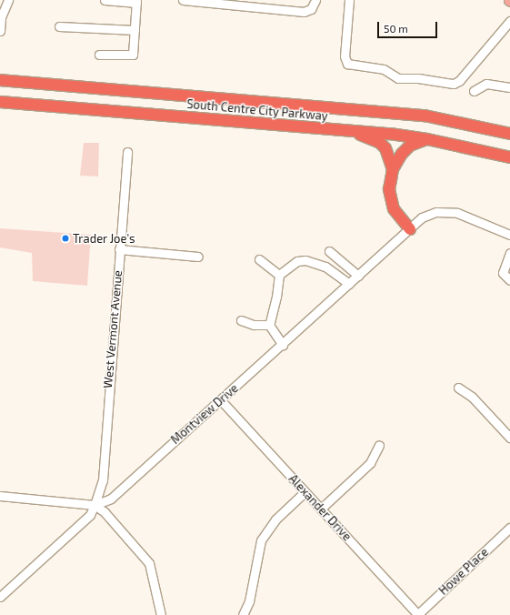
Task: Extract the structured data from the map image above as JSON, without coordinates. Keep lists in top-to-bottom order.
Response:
{
  "streets": {
    "highway": ["South Centre City Parkway"],
    "street": [
      "West Vermont Avenue",
      "Montview Drive",
      "Alexander Drive",
      "Howe Place"
    ]
  },
  "crossings": [
    ["West Vermont Avenue", "Montview Drive"],
    ["Montview Drive", "Alexander Drive"],
    ["Alexander Drive", "Howe Place"]
  ],
  "places": ["Trader Joe's"],
  "scale_bar": "50 m"
}
